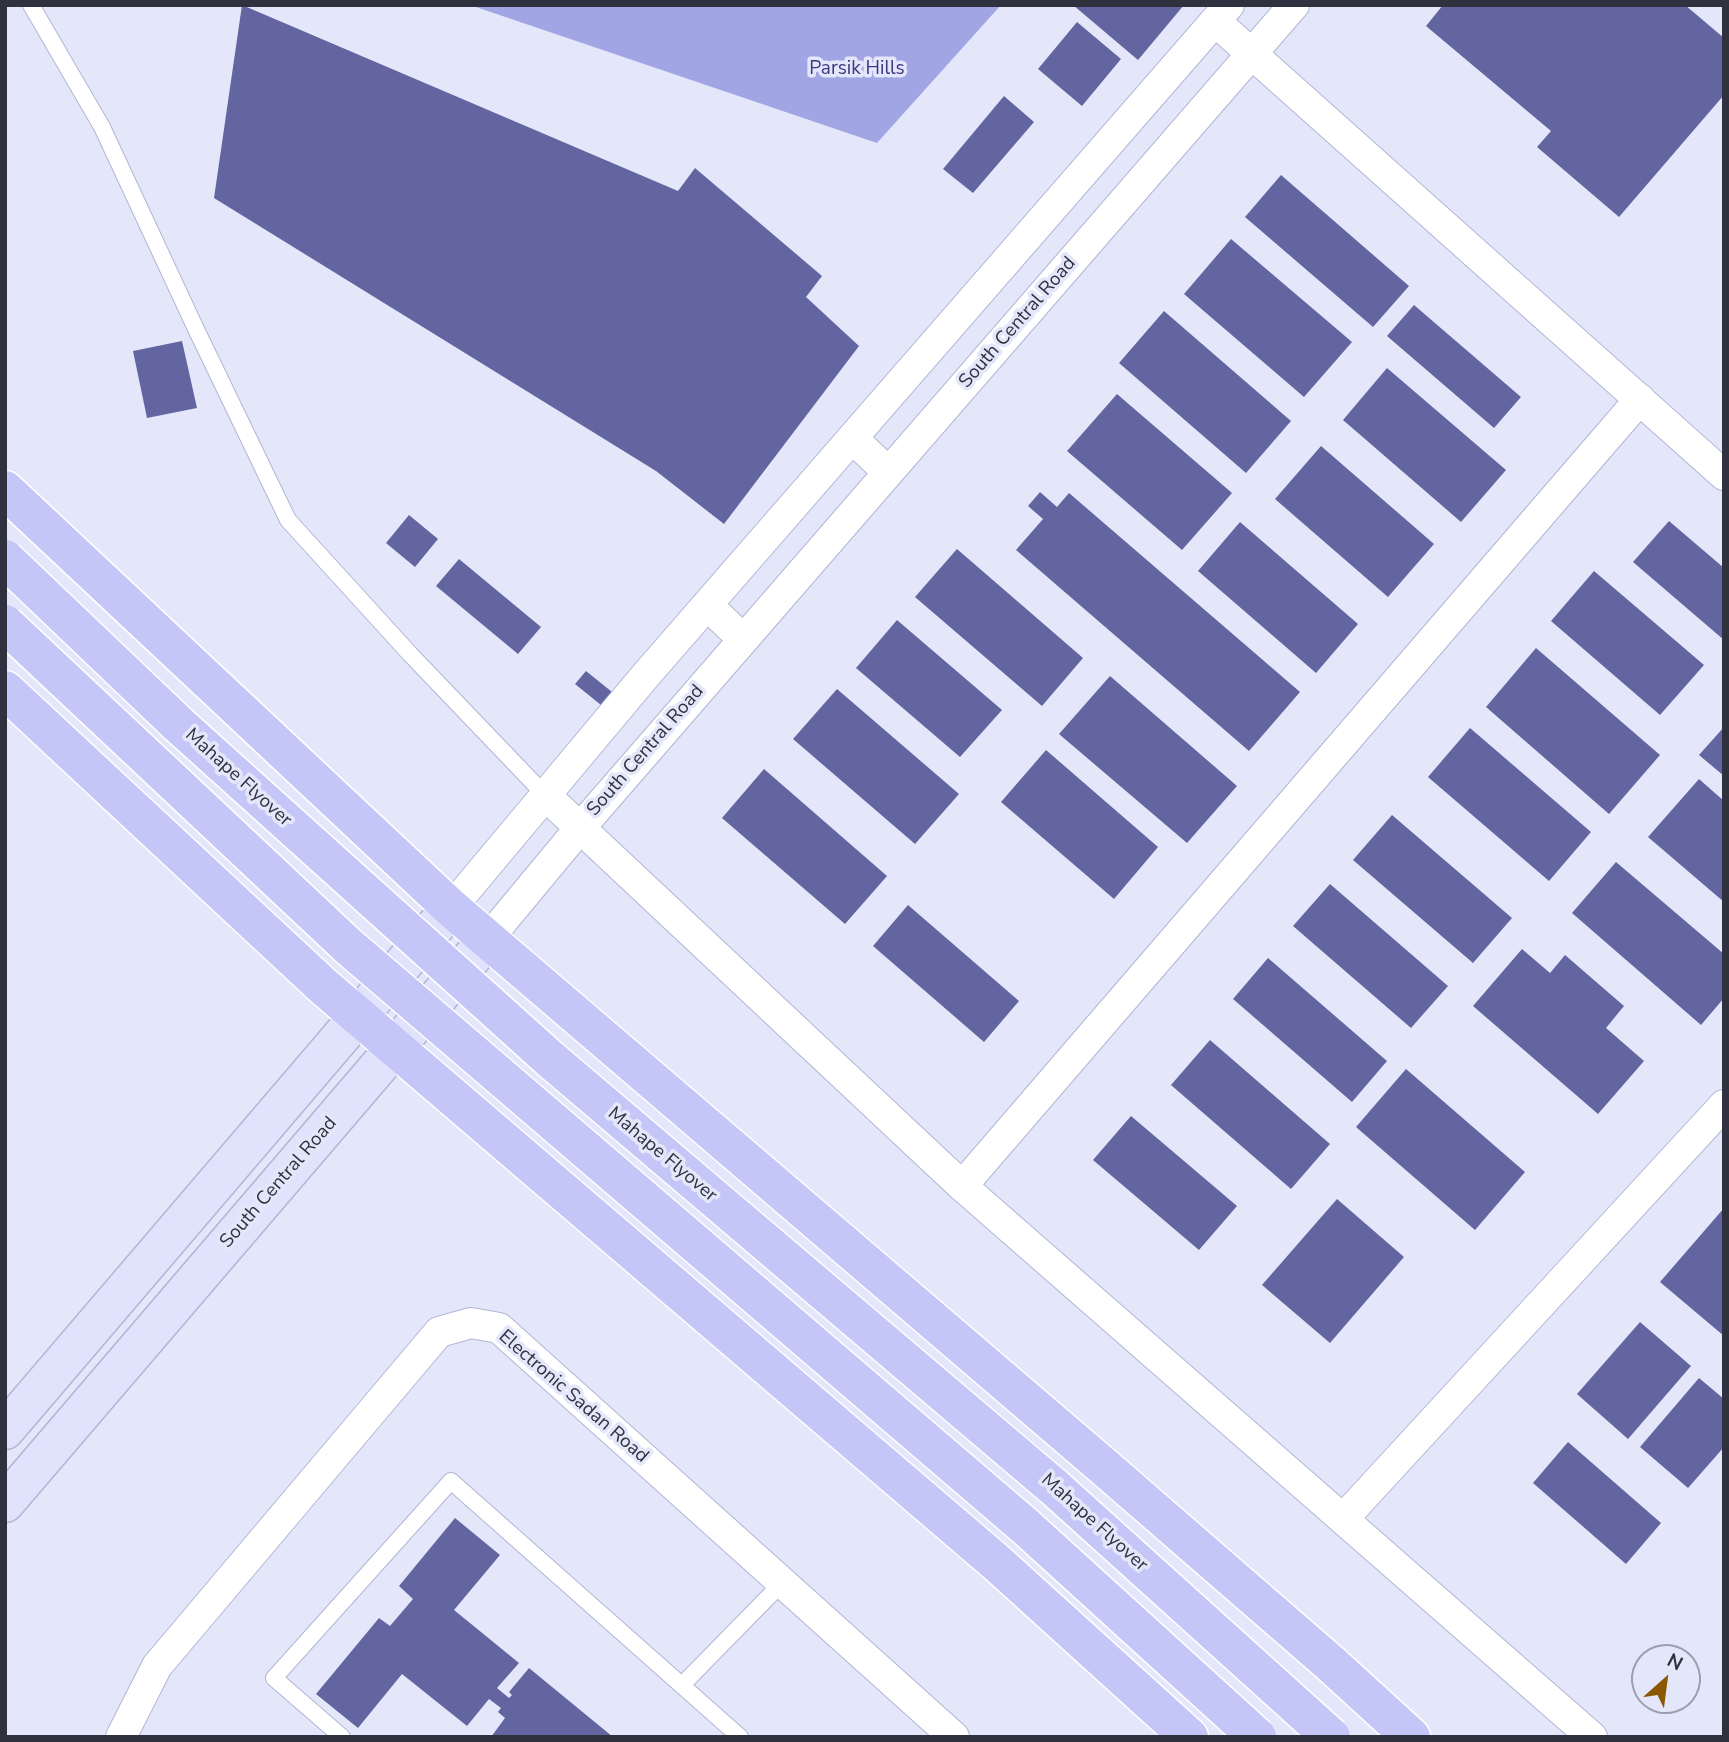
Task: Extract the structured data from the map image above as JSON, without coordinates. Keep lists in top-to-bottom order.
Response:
{
  "streets": {
    "main road": ["South Central Road", "Mahape Flyover"],
    "street": ["Electronic Sadan Road"]
  },
  "parks": ["Parsik Hills"],
  "north": "top right"
}
